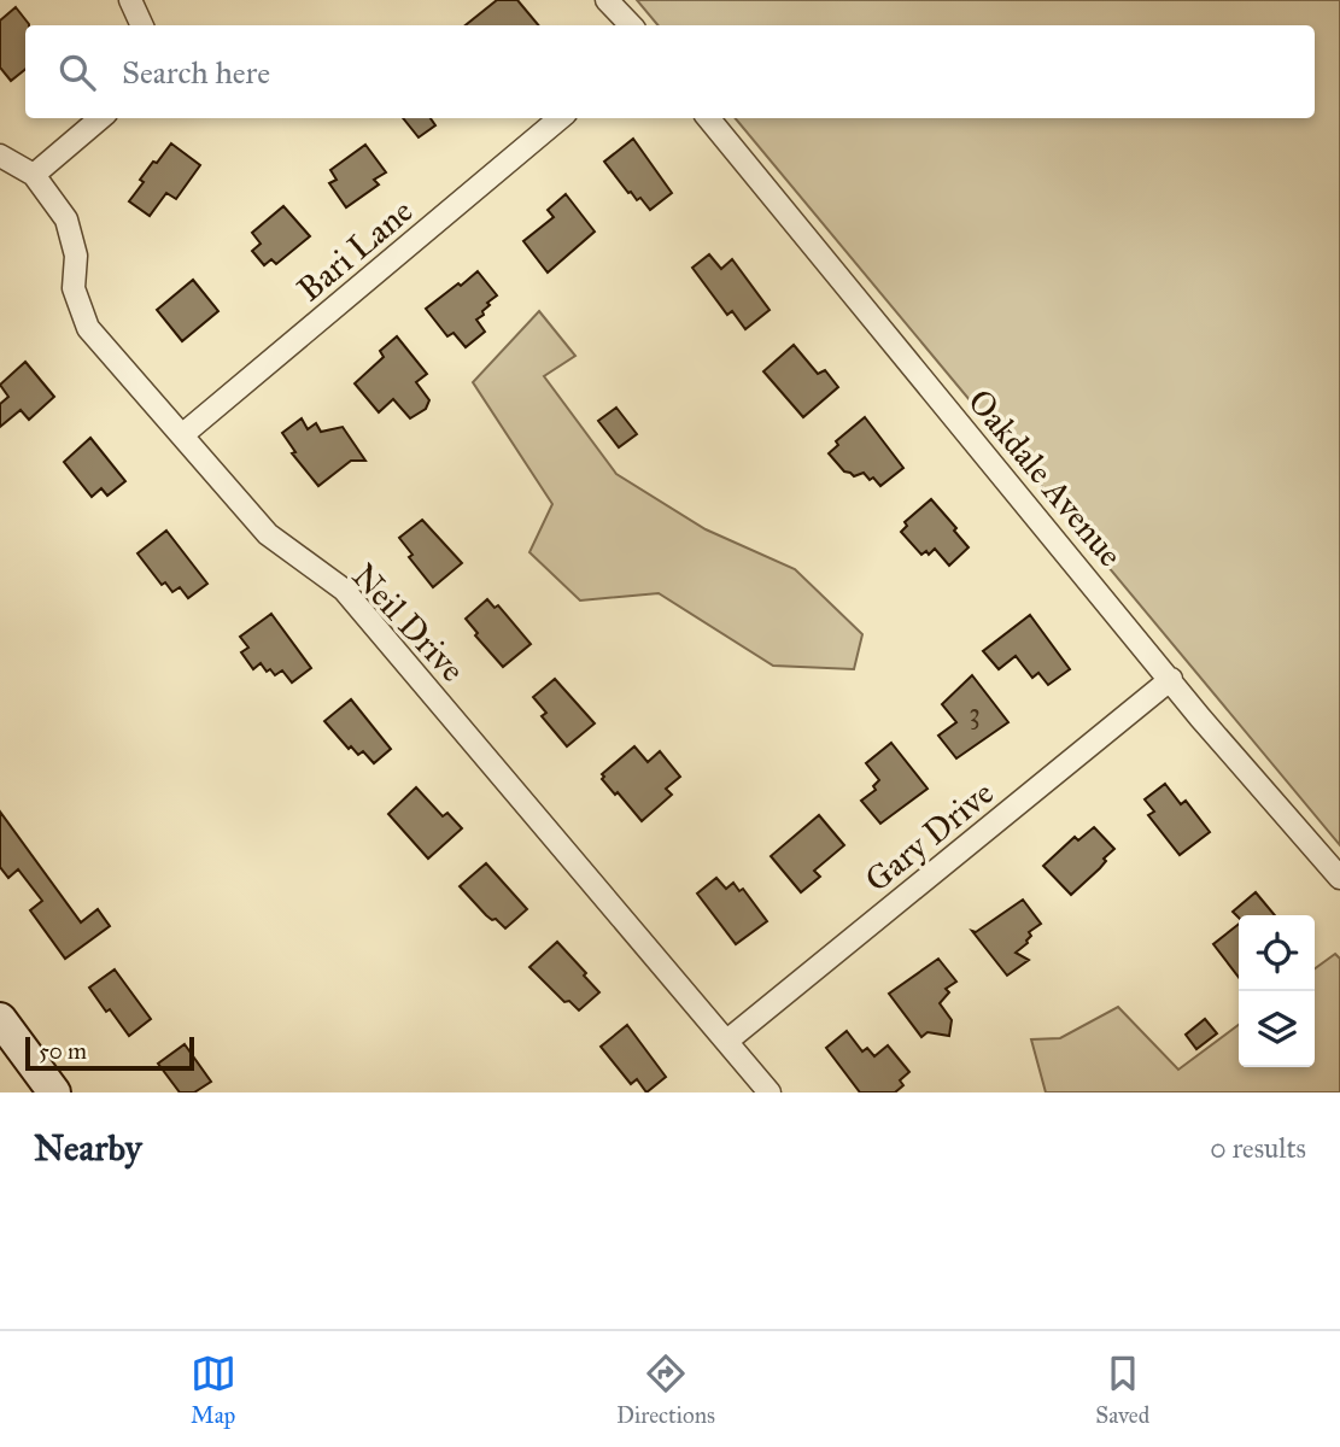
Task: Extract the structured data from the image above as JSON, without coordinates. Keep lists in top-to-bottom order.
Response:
{
  "streets": {
    "street": [
      "Bari Lane",
      "Oakdale Avenue",
      "Neil Drive",
      "Gary Drive"
    ]
  },
  "crossings": [
    ["Bari Lane", "Neil Drive"],
    ["Oakdale Avenue", "Gary Drive"],
    ["Neil Drive", "Gary Drive"]
  ],
  "house_numbers": ["3"],
  "scale_bar": "50 m",
  "page": {
    "search": "Search here",
    "scale": "50 m",
    "heading": ["Nearby", "0 results"],
    "nav": ["Map", "Directions", "Saved"]
  }
}
